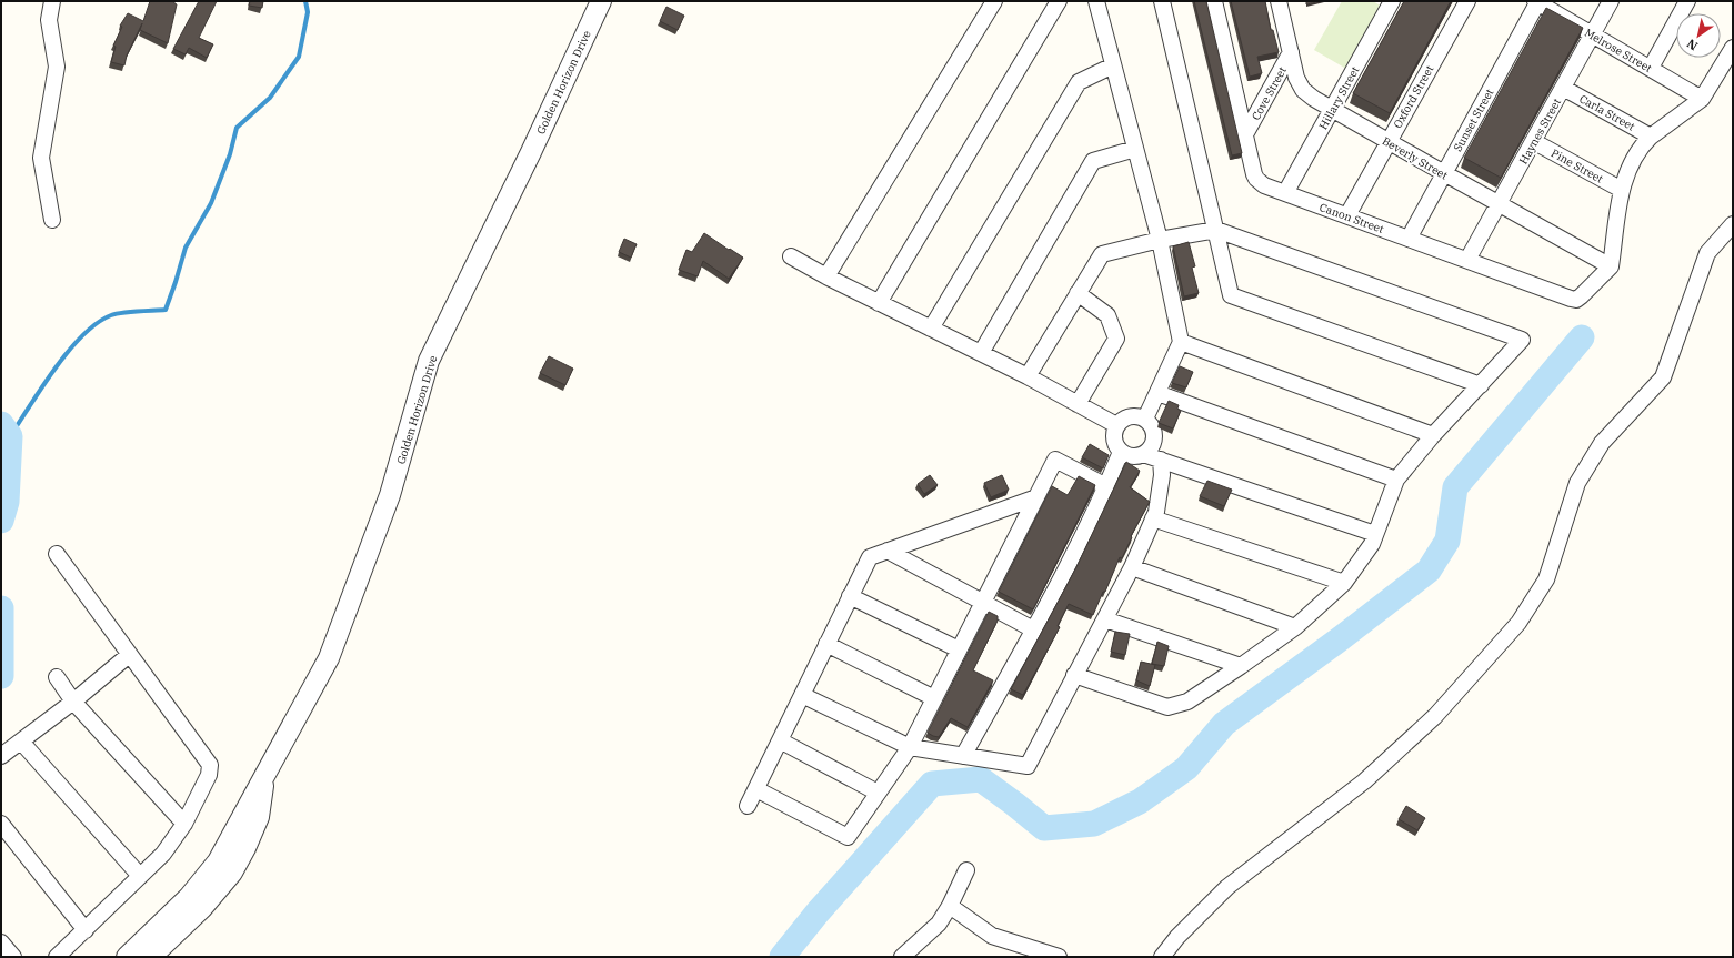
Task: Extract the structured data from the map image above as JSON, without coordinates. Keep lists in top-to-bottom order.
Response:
{
  "streets": {
    "street": [
      "Melrose Street",
      "Golden Horizon Drive",
      "Cove Street",
      "Oxford Street",
      "Hillary Street",
      "Carla Street",
      "Sunset Street",
      "Haynes Street",
      "Beverly Street",
      "Pine Street",
      "Canon Street"
    ]
  },
  "crossings": [
    ["Melrose Street", "Sunset Street"],
    ["Melrose Street", "Haynes Street"],
    ["Cove Street", "Beverly Street"],
    ["Cove Street", "Canon Street"],
    ["Oxford Street", "Beverly Street"],
    ["Oxford Street", "Canon Street"],
    ["Hillary Street", "Beverly Street"],
    ["Hillary Street", "Canon Street"],
    ["Carla Street", "Haynes Street"],
    ["Sunset Street", "Beverly Street"],
    ["Sunset Street", "Canon Street"],
    ["Haynes Street", "Beverly Street"],
    ["Haynes Street", "Pine Street"],
    ["Haynes Street", "Canon Street"],
    ["Beverly Street", "Canon Street"]
  ],
  "north": "bottom left"
}
